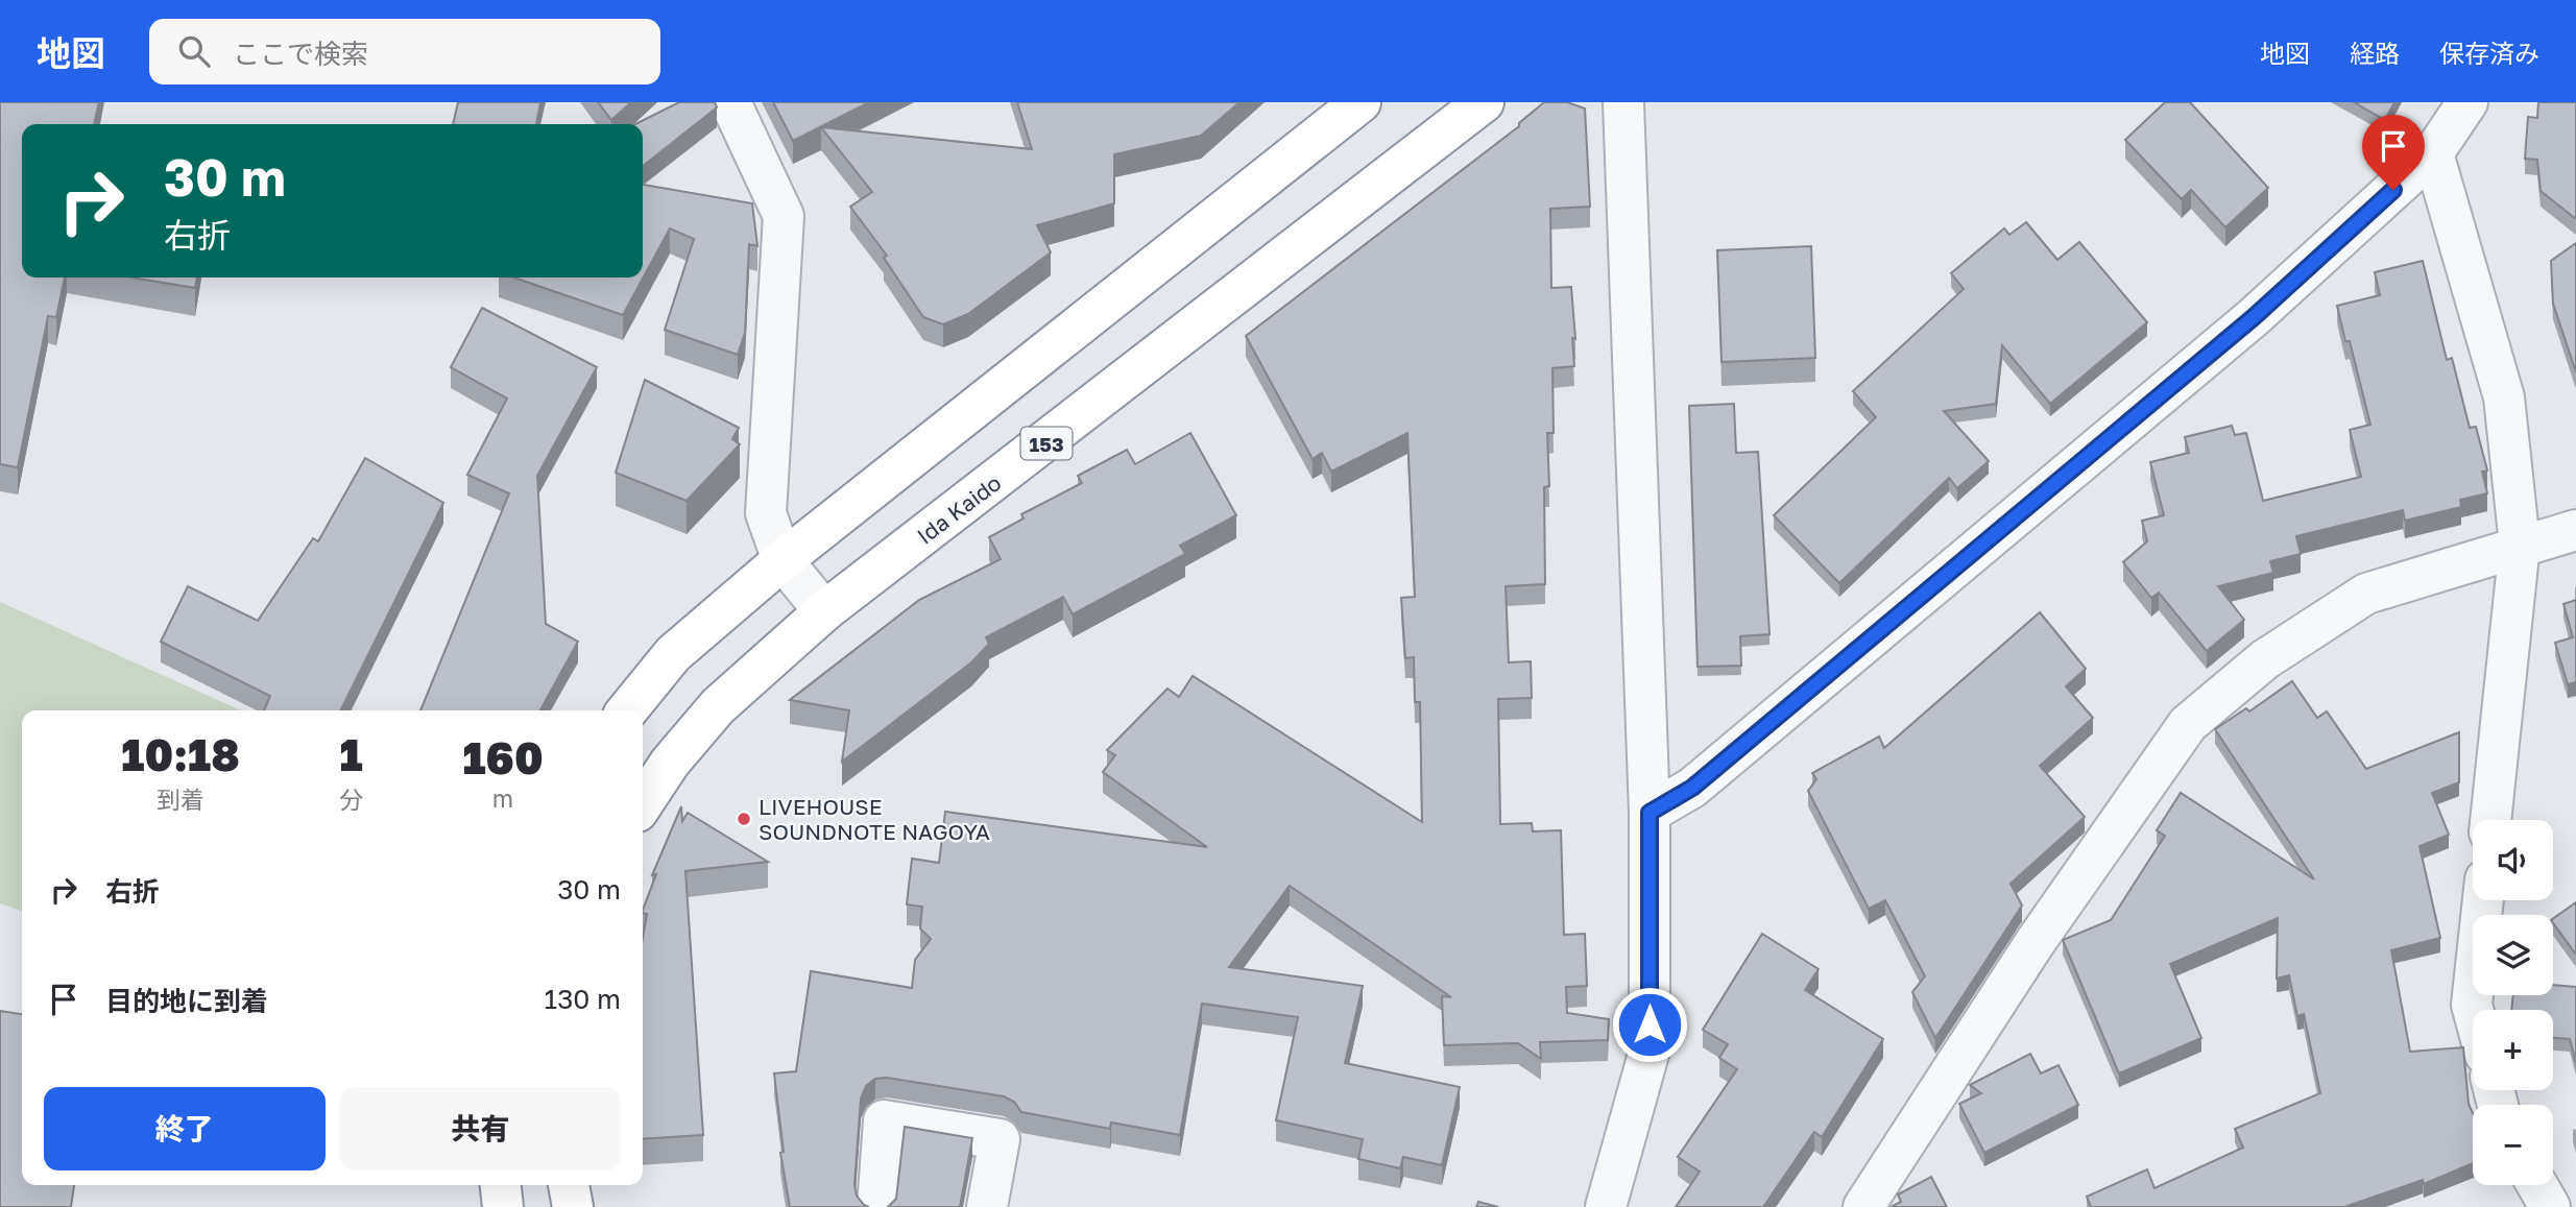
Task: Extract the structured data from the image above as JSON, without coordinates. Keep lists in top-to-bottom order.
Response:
{
  "streets": {
    "highway": ["153", "Ida Kaido"]
  },
  "places": ["LIVEHOUSE SOUNDNOTE NAGOYA"],
  "page": {
    "header": "地図",
    "search": "ここで検索",
    "nav": ["地図", "経路", "保存済み"],
    "turn": ["30 m", "右折"],
    "eta": [
      "10:18",
      "到着",
      "1",
      "分",
      "160",
      "m"
    ],
    "map_buttons": ["+", "−"],
    "list": [
      {
        "name": "右折",
        "value": "30 m"
      },
      {
        "name": "目的地に到着",
        "value": "130 m"
      }
    ],
    "buttons": ["終了", "共有"]
  }
}
